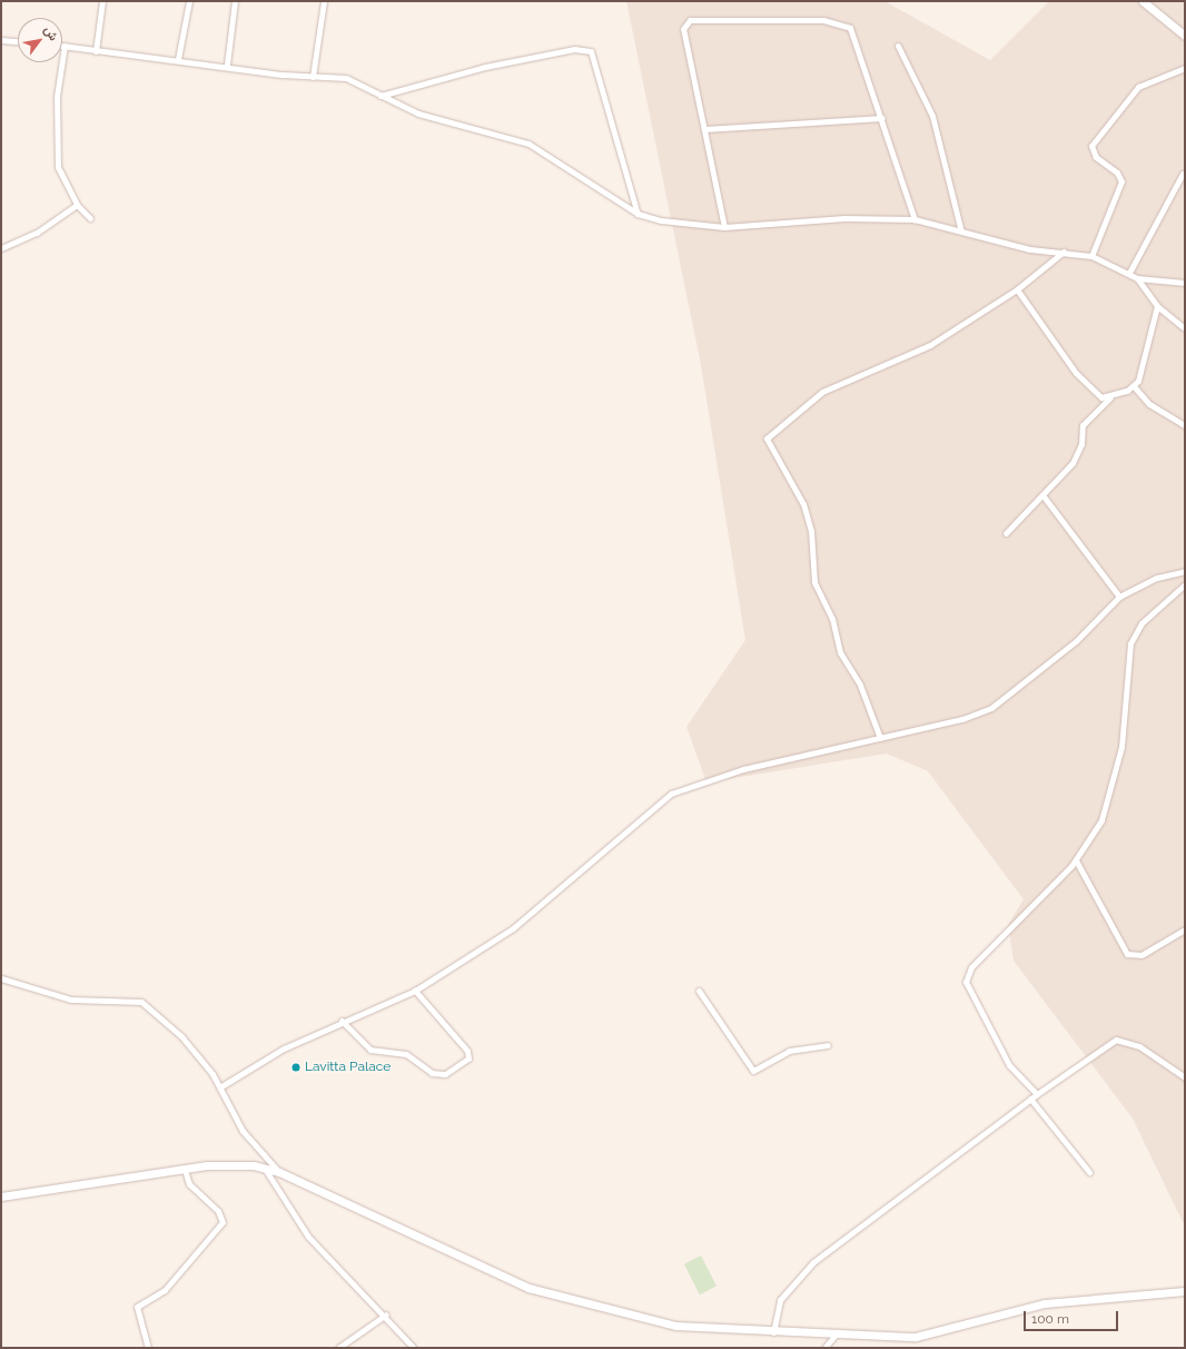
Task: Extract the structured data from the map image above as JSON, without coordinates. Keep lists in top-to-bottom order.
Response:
{
  "places": ["Lavitta Palace"],
  "scale_bar": "100 m",
  "north": "top right"
}
